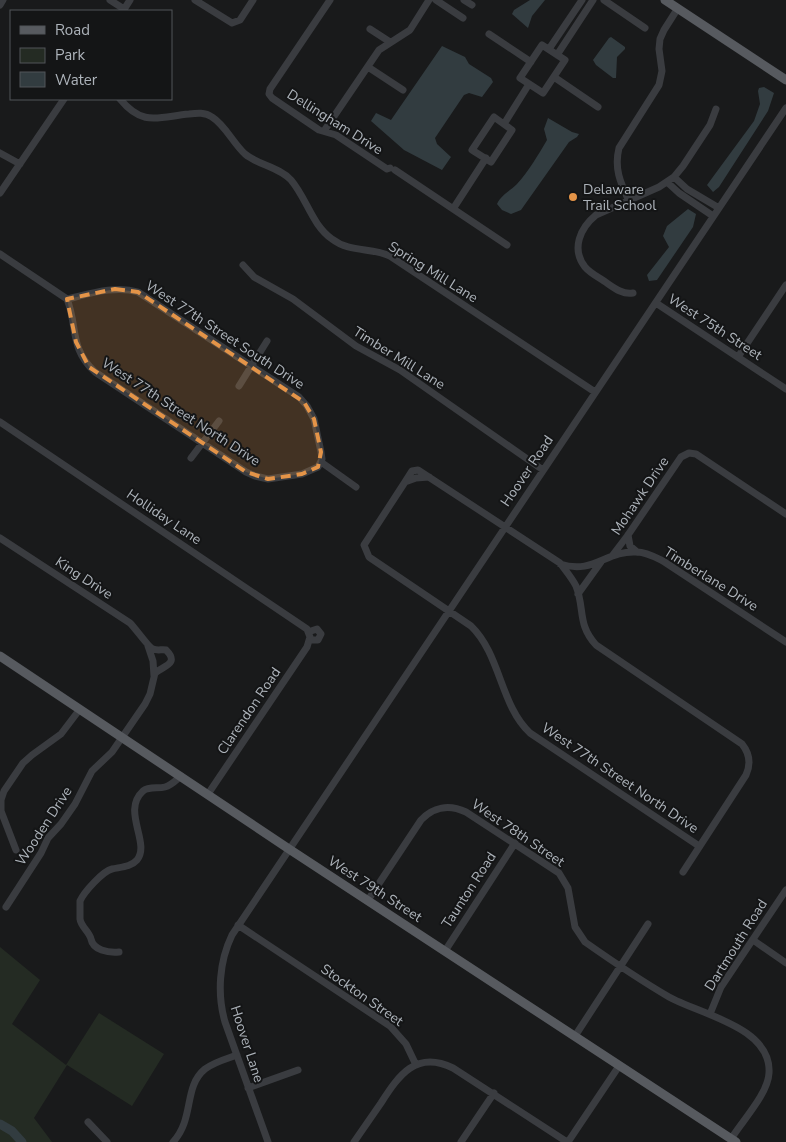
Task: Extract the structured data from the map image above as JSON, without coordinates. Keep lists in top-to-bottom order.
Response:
{
  "streets": {
    "main road": ["West 79th Street"],
    "street": [
      "Dellingham Drive",
      "Spring Mill Lane",
      "West 75th Street",
      "West 77th Street South Drive",
      "Timber Mill Lane",
      "West 77th Street North Drive",
      "Hoover Road",
      "Mohawk Drive",
      "Holliday Lane",
      "King Drive",
      "Timberlane Drive",
      "Clarendon Road",
      "Wooden Drive",
      "West 78th Street",
      "Taunton Road",
      "Dartmouth Road",
      "Stockton Street",
      "Hoover Lane"
    ]
  },
  "crossings": [
    ["Spring Mill Lane", "Hoover Road"],
    ["West 75th Street", "Hoover Road"],
    ["West 77th Street South Drive", "West 77th Street North Drive"],
    ["Timber Mill Lane", "Hoover Road"],
    ["West 77th Street North Drive", "Hoover Road"],
    ["Hoover Road", "West 79th Street"],
    ["Hoover Road", "Hoover Lane"],
    ["Mohawk Drive", "Timberlane Drive"],
    ["Holliday Lane", "Clarendon Road"],
    ["King Drive", "Wooden Drive"],
    ["King Drive", "West 79th Street"],
    ["Clarendon Road", "West 79th Street"],
    ["Wooden Drive", "West 79th Street"],
    ["West 78th Street", "West 79th Street"],
    ["West 78th Street", "Taunton Road"],
    ["West 78th Street", "Dartmouth Road"],
    ["West 79th Street", "Taunton Road"],
    ["West 79th Street", "Hoover Lane"],
    ["Stockton Street", "Hoover Lane"]
  ],
  "places": ["Delaware Trail School"],
  "legend": ["Road", "Park", "Water"]
}
